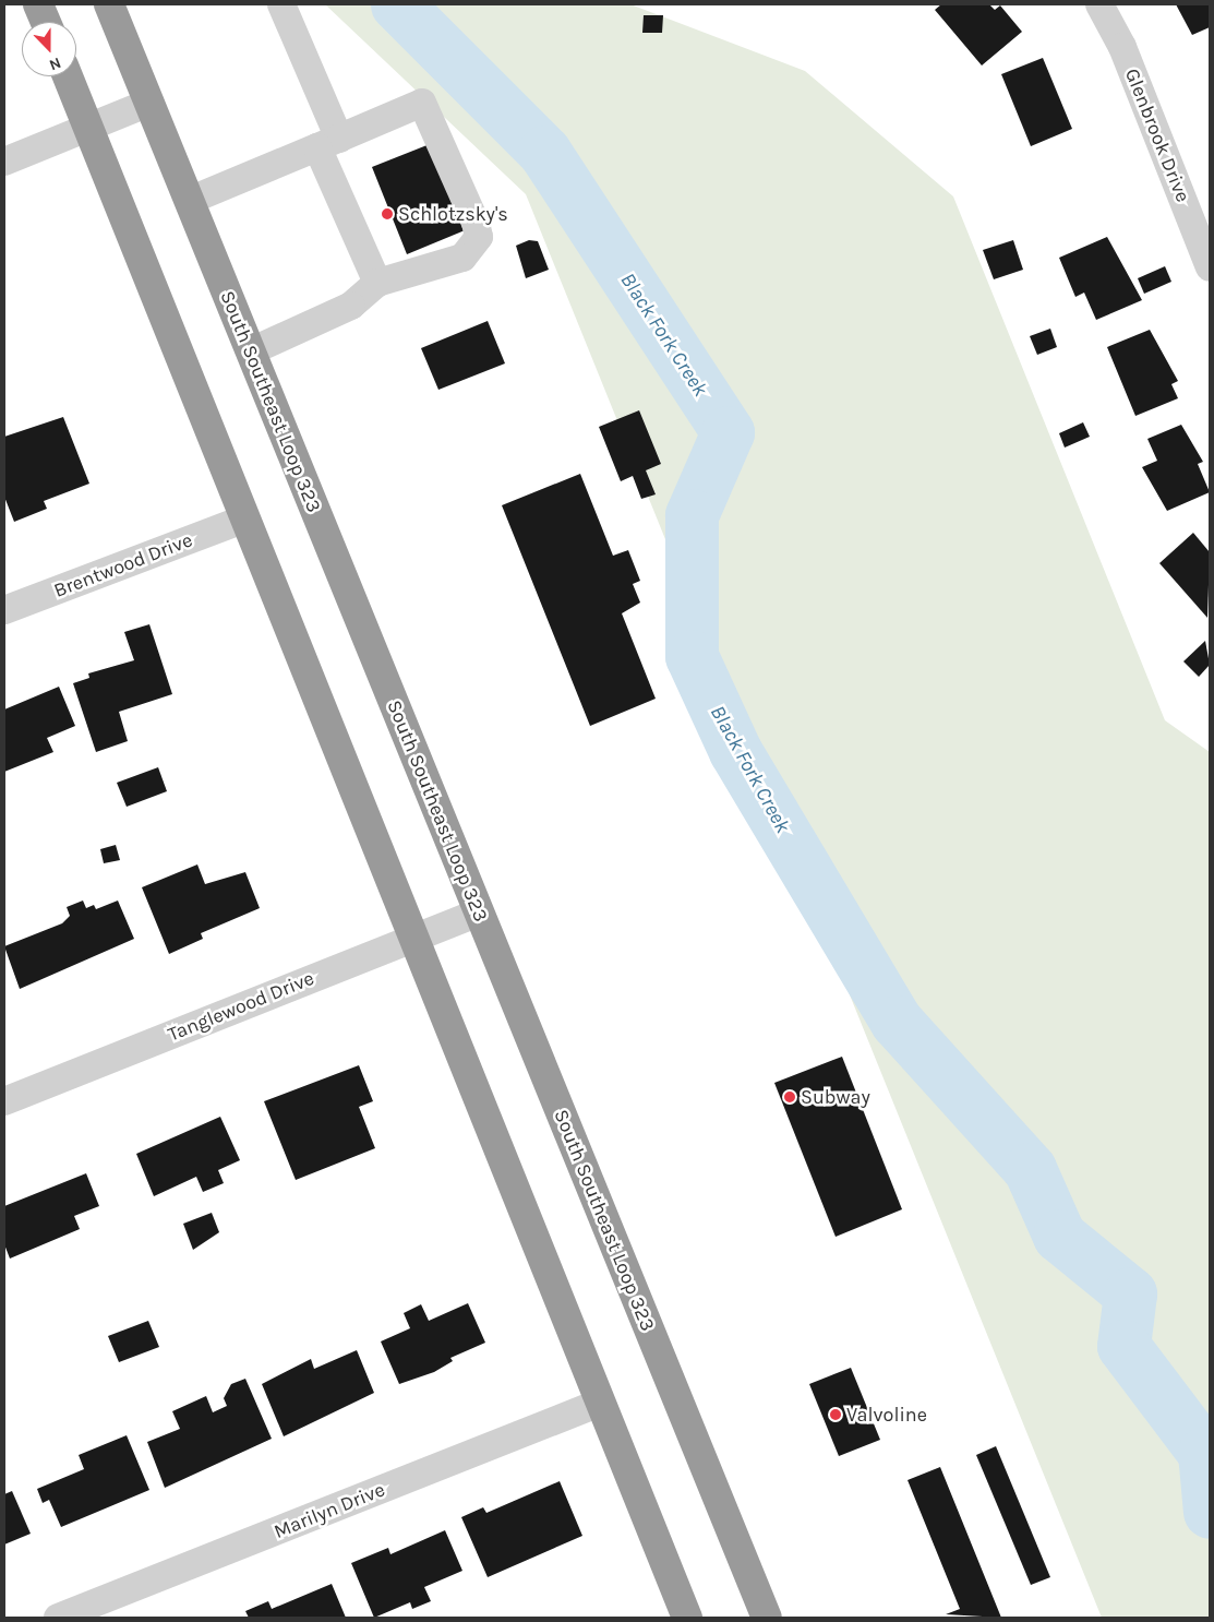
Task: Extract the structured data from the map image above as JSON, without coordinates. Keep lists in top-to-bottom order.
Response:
{
  "streets": {
    "highway": ["South Southeast Loop 323"],
    "street": [
      "Glenbrook Drive",
      "Brentwood Drive",
      "Tanglewood Drive",
      "Marilyn Drive"
    ]
  },
  "crossings": [
    ["South Southeast Loop 323", "Tanglewood Drive"]
  ],
  "water": ["Black Fork Creek"],
  "places": ["Schlotzsky's", "Subway", "Valvoline"],
  "north": "bottom"
}
